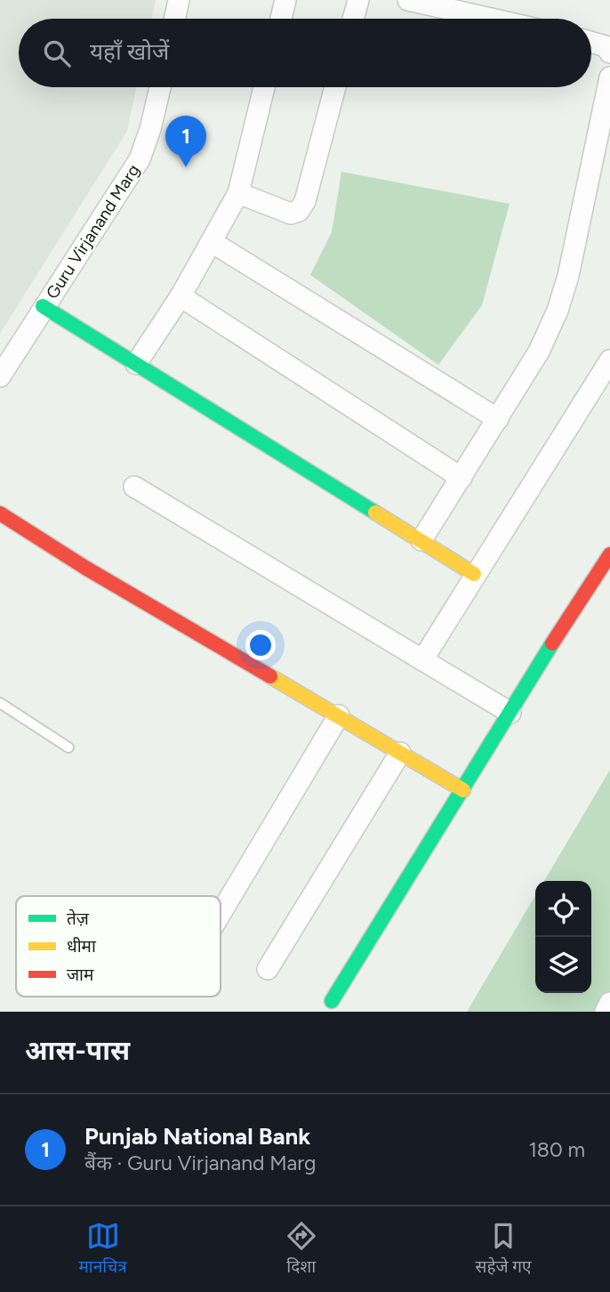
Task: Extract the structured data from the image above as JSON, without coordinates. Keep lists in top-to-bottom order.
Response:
{
  "streets": {
    "street": ["Guru Virjanand Marg"]
  },
  "legend": ["तेज़", "धीमा", "जाम"],
  "page": {
    "search": "यहाँ खोजें",
    "pins": "1",
    "heading": "आस-पास",
    "list": [
      {
        "mark": "1",
        "name": "Punjab National Bank",
        "note": "बैंक · Guru Virjanand Marg",
        "value": "180 m"
      }
    ],
    "nav": ["मानचित्र", "दिशा", "सहेजे गए"]
  }
}
